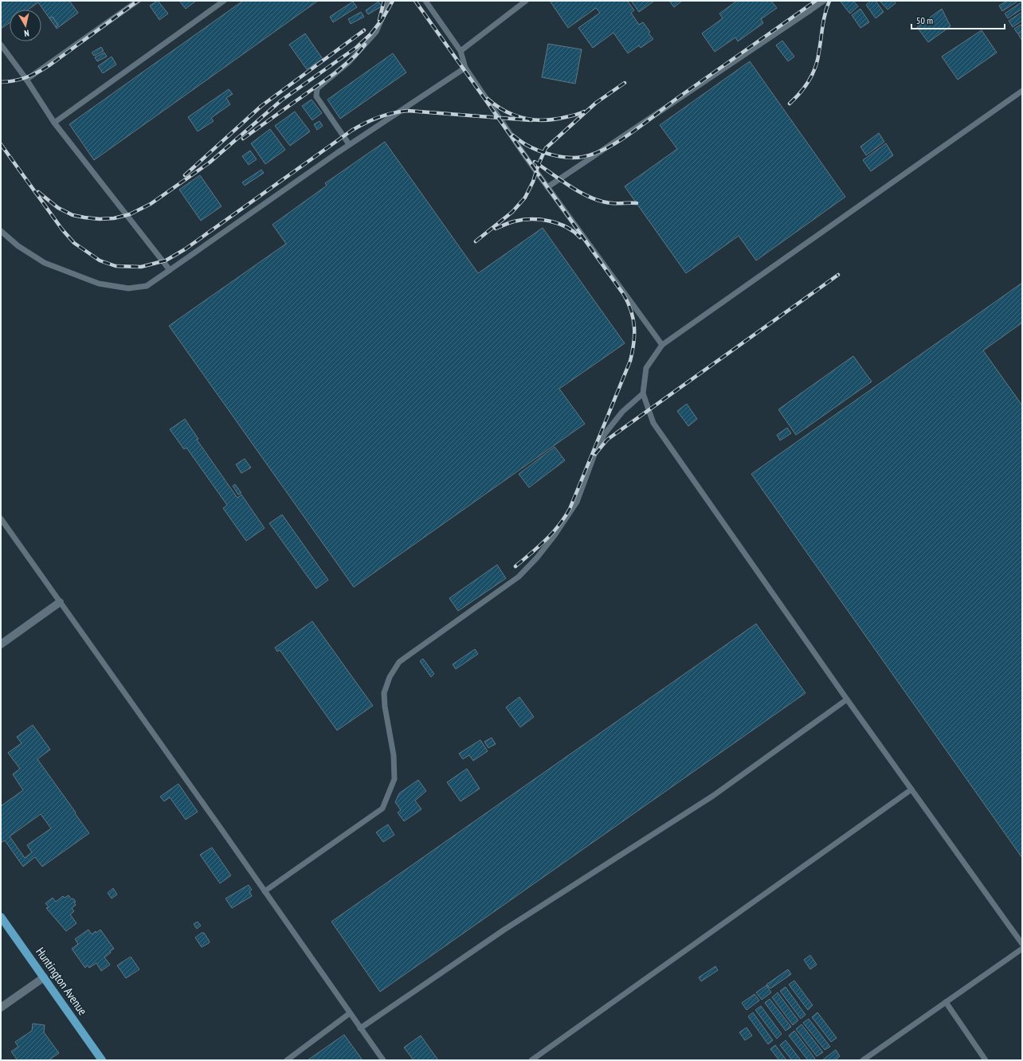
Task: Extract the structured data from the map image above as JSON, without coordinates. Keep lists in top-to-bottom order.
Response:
{
  "streets": {
    "main road": ["Huntington Avenue"]
  },
  "scale_bar": "50 m",
  "north": "bottom"
}
